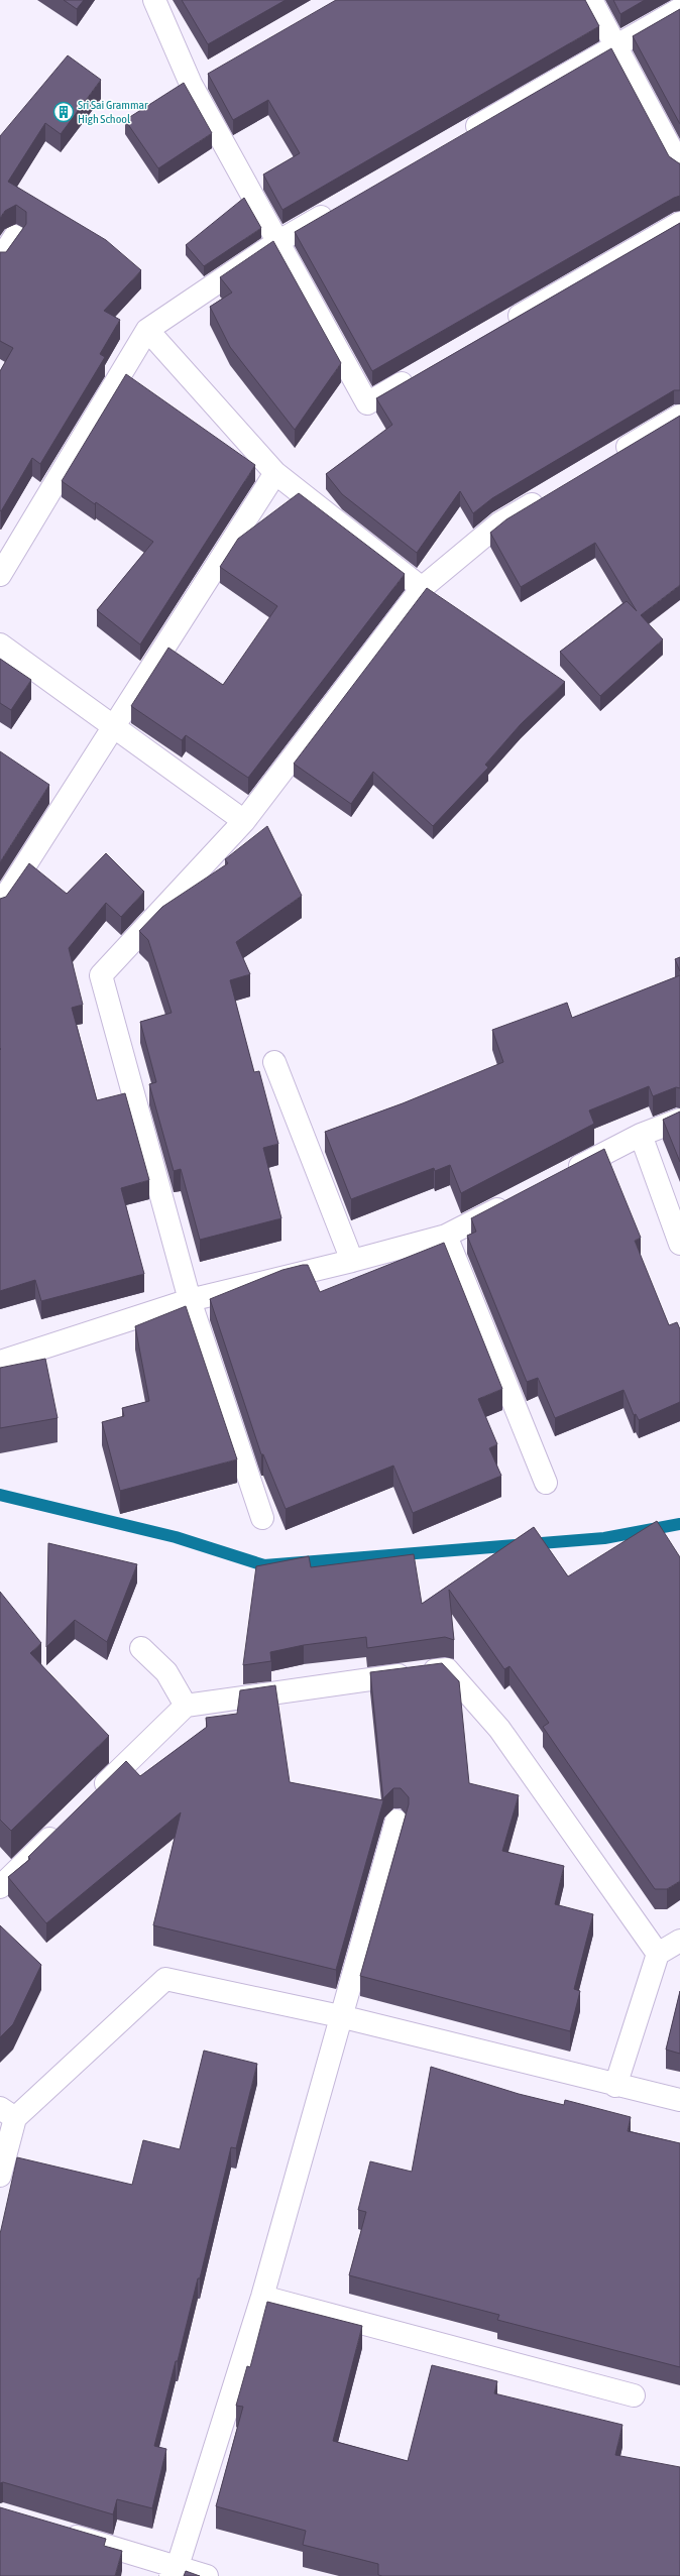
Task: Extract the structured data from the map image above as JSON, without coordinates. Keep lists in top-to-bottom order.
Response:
{
  "places": {
    "building": ["Sri Sai Grammar High School"]
  }
}
